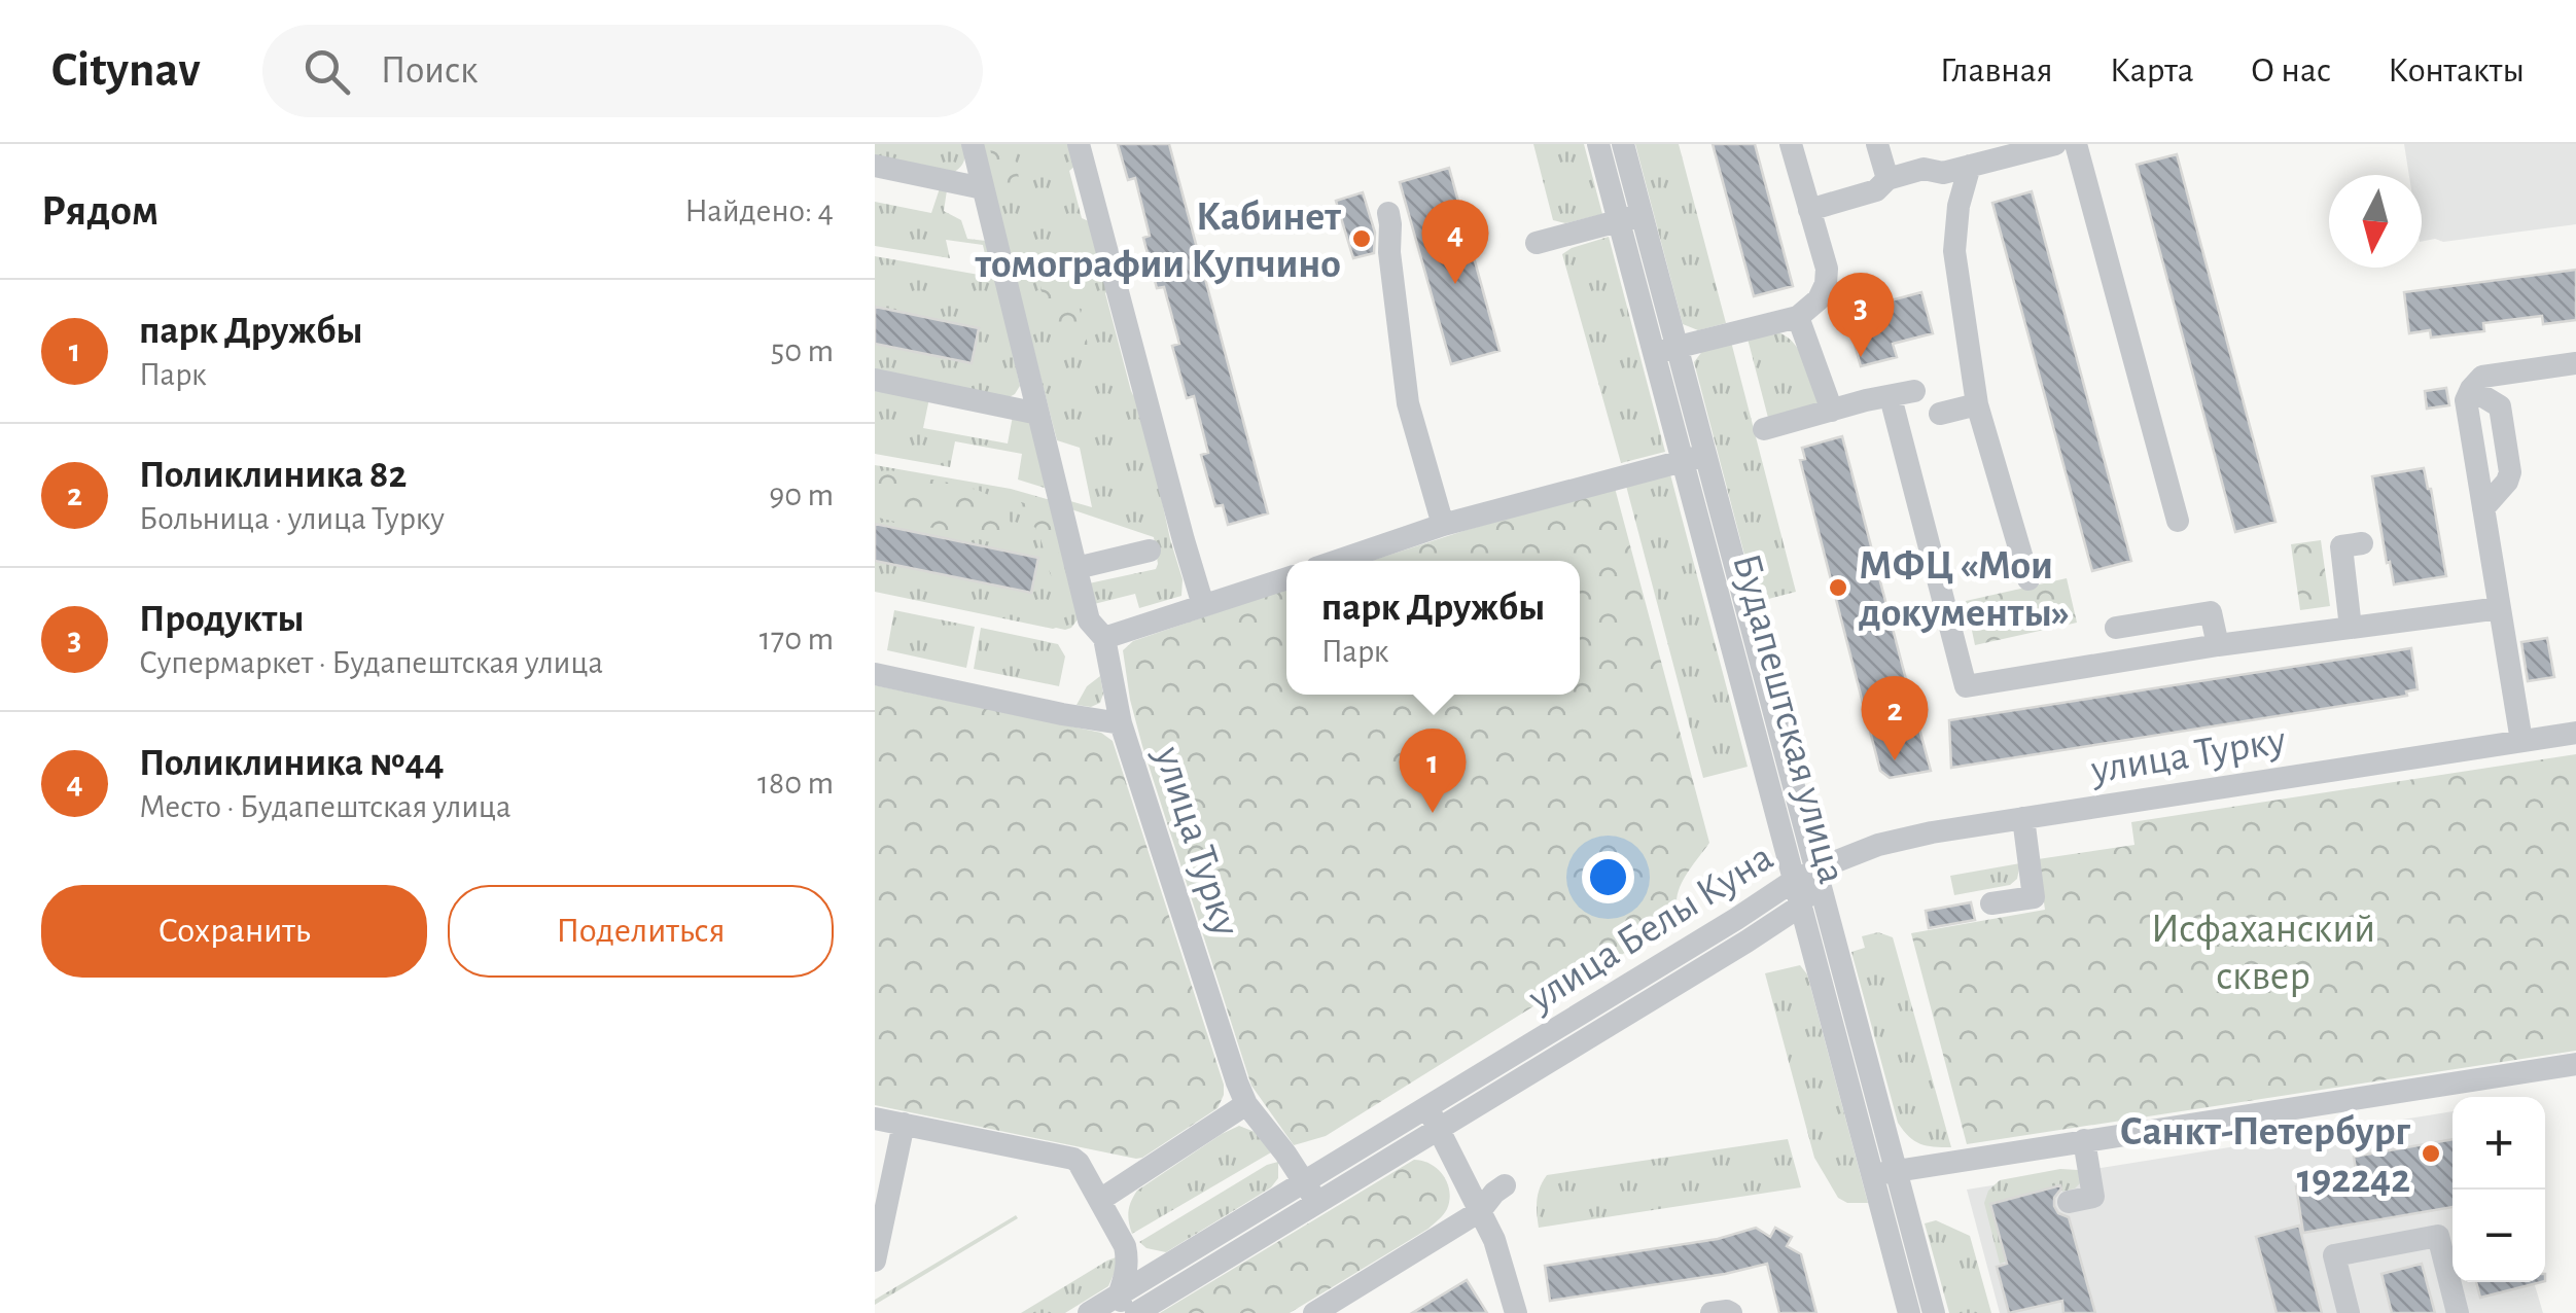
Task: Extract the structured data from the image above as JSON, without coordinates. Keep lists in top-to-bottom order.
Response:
{
  "streets": {
    "street": ["Будапештская улица", "улица Турку", "улица Белы Куна"]
  },
  "crossings": [
    ["Будапештская улица", "улица Турку"],
    ["Будапештская улица", "улица Белы Куна"],
    ["улица Турку", "улица Белы Куна"]
  ],
  "parks": ["Исфаханский сквер"],
  "places": ["Кабинет томографии Купчино", "МФЦ «Мои документы»", "Санкт-Петербург 192242"],
  "north": "bottom",
  "page": {
    "header": "Citynav",
    "search": "Поиск",
    "nav": [
      "Главная",
      "Карта",
      "О нас",
      "Контакты"
    ],
    "heading": ["Рядом", "Найдено: 4"],
    "pins": [
      "4",
      "3",
      "2",
      "1"
    ],
    "list": [
      {
        "mark": "1",
        "name": "парк Дружбы",
        "note": "Парк",
        "value": "50 m"
      },
      {
        "mark": "2",
        "name": "Поликлиника 82",
        "note": "Больница · улица Турку",
        "value": "90 m"
      },
      {
        "mark": "3",
        "name": "Продукты",
        "note": "Супермаркет · Будапештская улица",
        "value": "170 m"
      },
      {
        "mark": "4",
        "name": "Поликлиника №44",
        "note": "Место · Будапештская улица",
        "value": "180 m"
      }
    ],
    "popup": ["парк Дружбы", "Парк"],
    "buttons": ["Сохранить", "Поделиться"],
    "map_buttons": ["+", "−"]
  }
}
